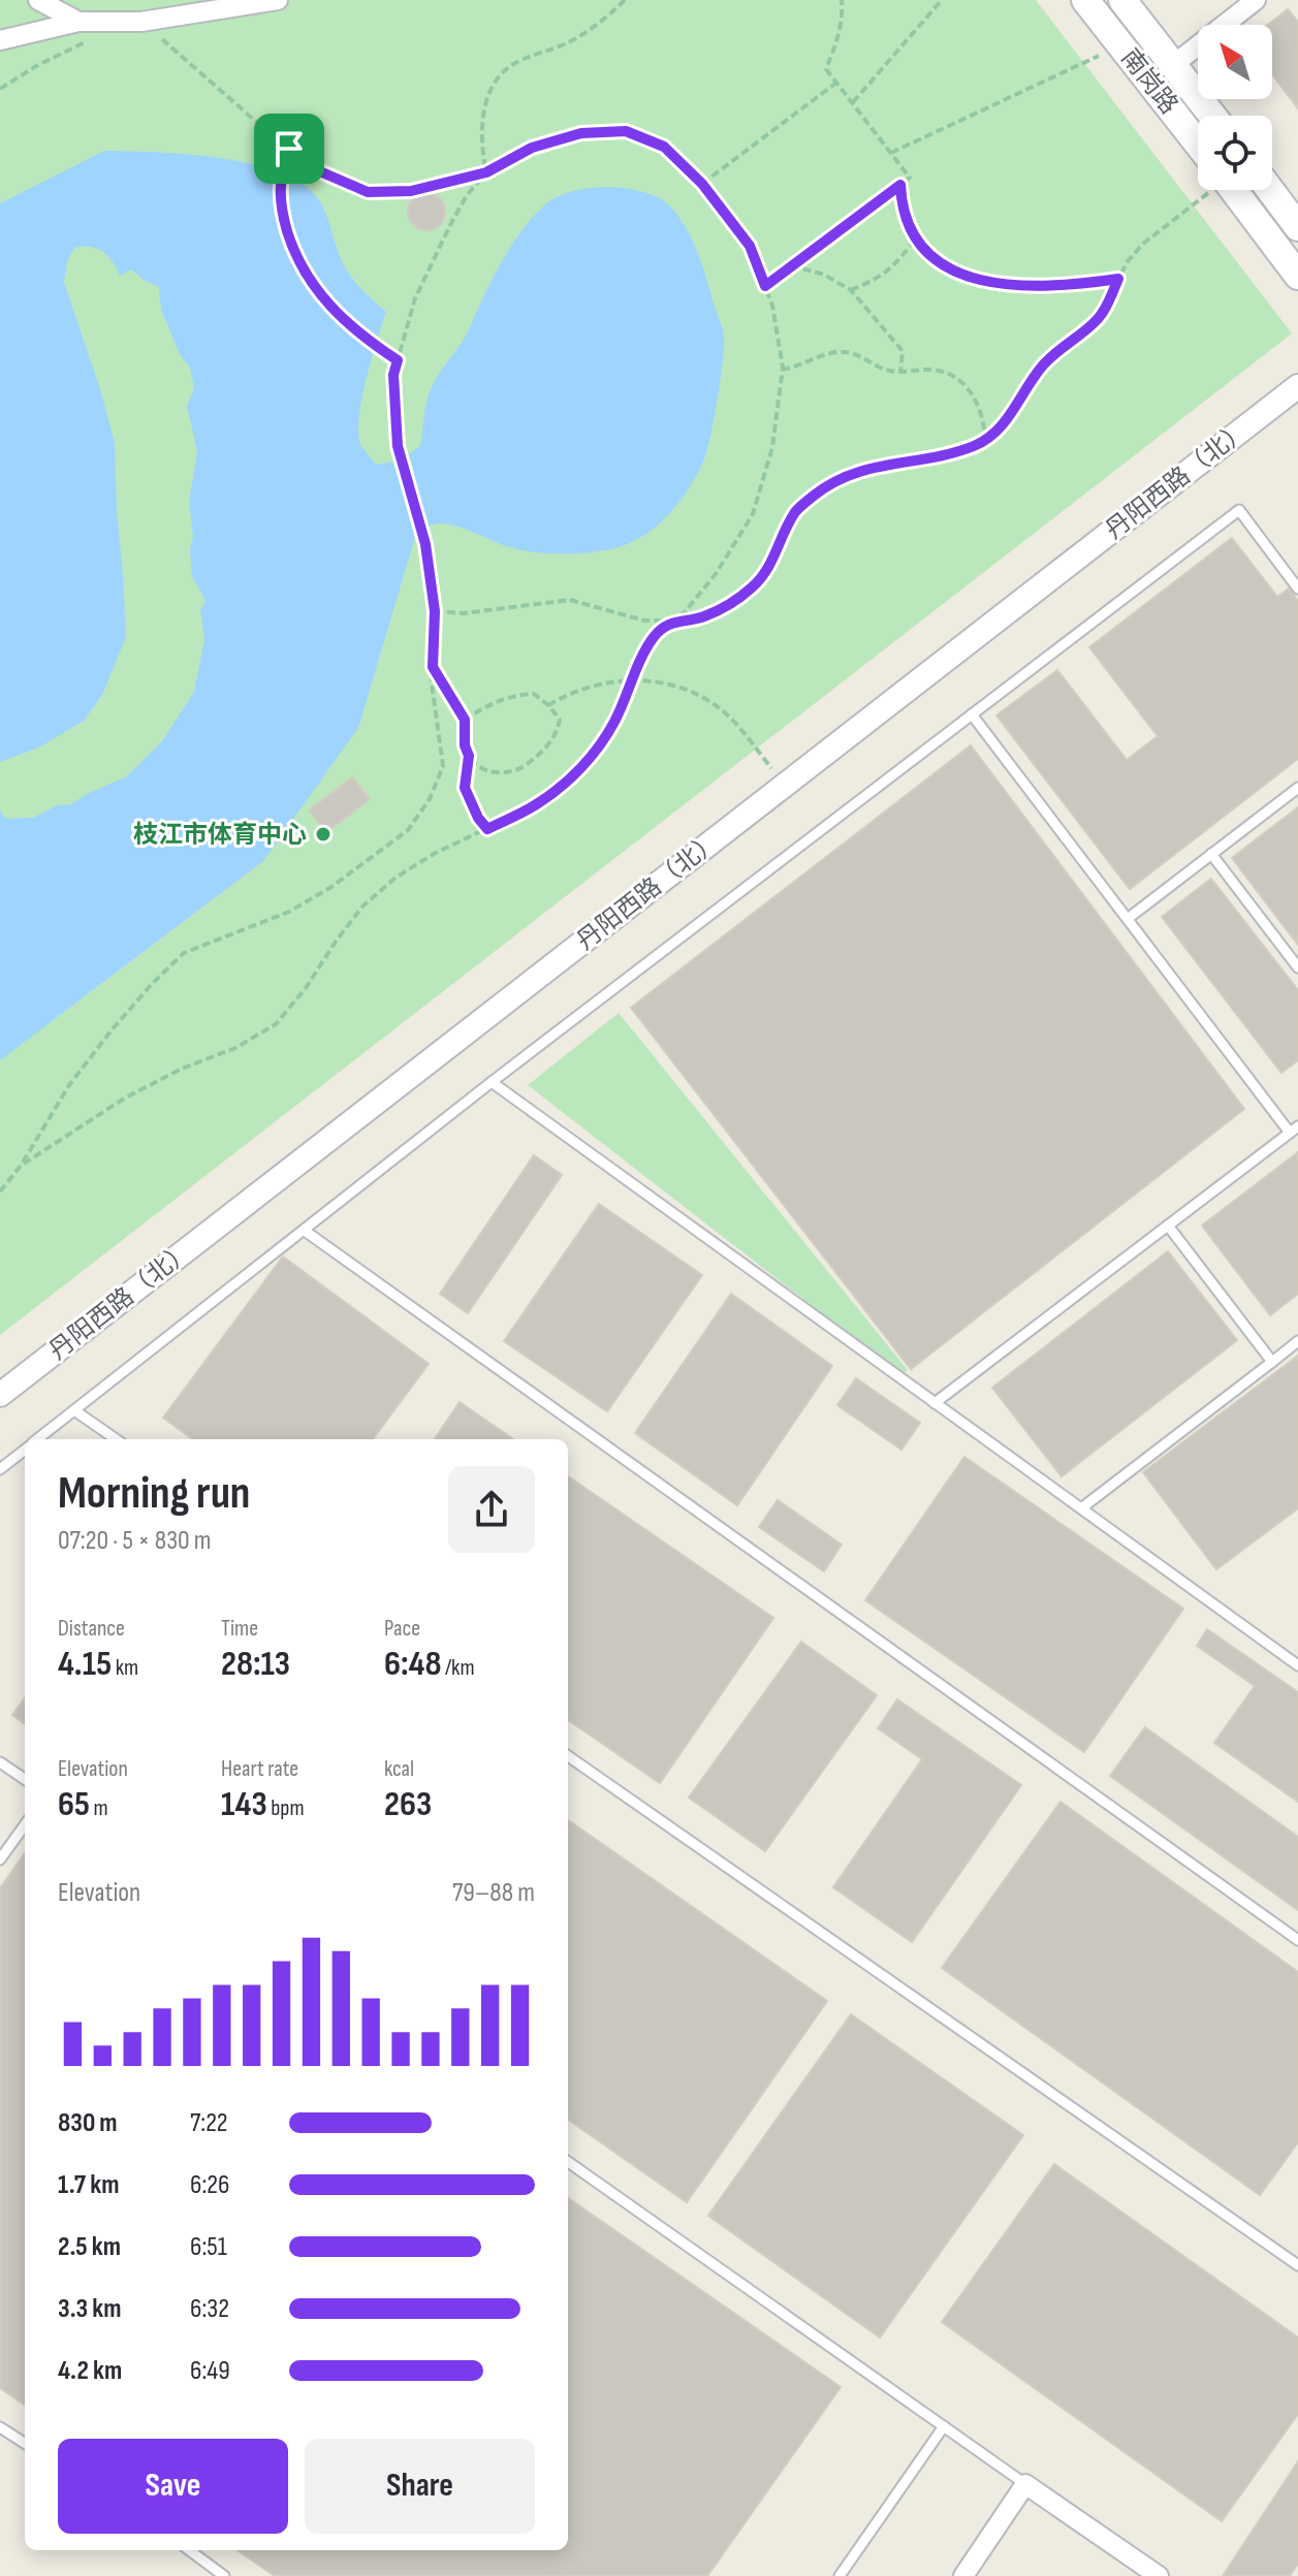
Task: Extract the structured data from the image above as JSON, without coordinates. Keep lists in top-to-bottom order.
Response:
{
  "streets": {
    "main road": ["南岗路"],
    "street": ["丹阳西路（北）"]
  },
  "places": ["枝江市体育中心"],
  "north": "top left",
  "page": {
    "heading": ["Morning run", "07:20 · 5 × 830 m"],
    "stats": [
      ["Distance", "4.15 km"],
      ["Time", "28:13"],
      ["Pace", "6:48 /km"],
      ["Elevation", "65 m"],
      ["Heart rate", "143 bpm"],
      ["kcal", "263"]
    ],
    "chart": ["Elevation", "79–88 m"],
    "list": [
      {
        "name": "830 m",
        "note": "7:22"
      },
      {
        "name": "1.7 km",
        "note": "6:26"
      },
      {
        "name": "2.5 km",
        "note": "6:51"
      },
      {
        "name": "3.3 km",
        "note": "6:32"
      },
      {
        "name": "4.2 km",
        "note": "6:49"
      }
    ],
    "buttons": ["Save", "Share"]
  }
}
